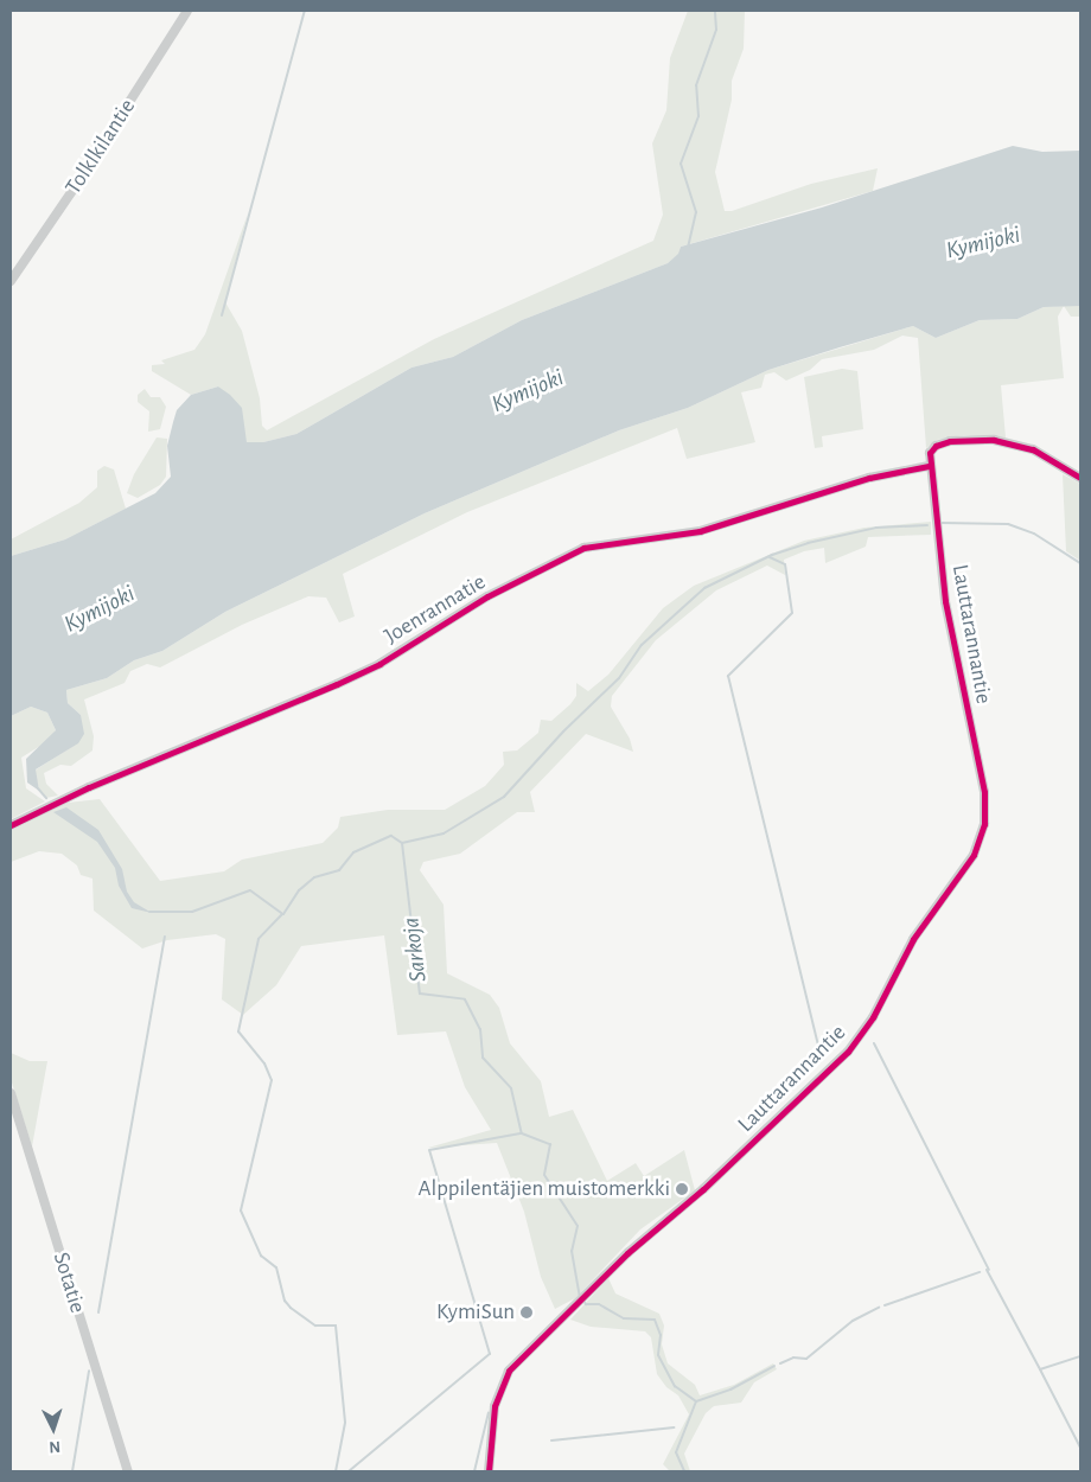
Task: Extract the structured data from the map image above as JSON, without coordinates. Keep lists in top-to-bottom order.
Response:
{
  "streets": {
    "street": [
      "Tolklkilantie",
      "Joenrannatie",
      "Lauttarannantie",
      "Sotatie"
    ]
  },
  "crossings": [
    ["Joenrannatie", "Lauttarannantie"]
  ],
  "water": ["Kymijoki", "Sarkoja"],
  "places": ["Alppilentäjien muistomerkki", "KymiSun"],
  "north": "bottom"
}
